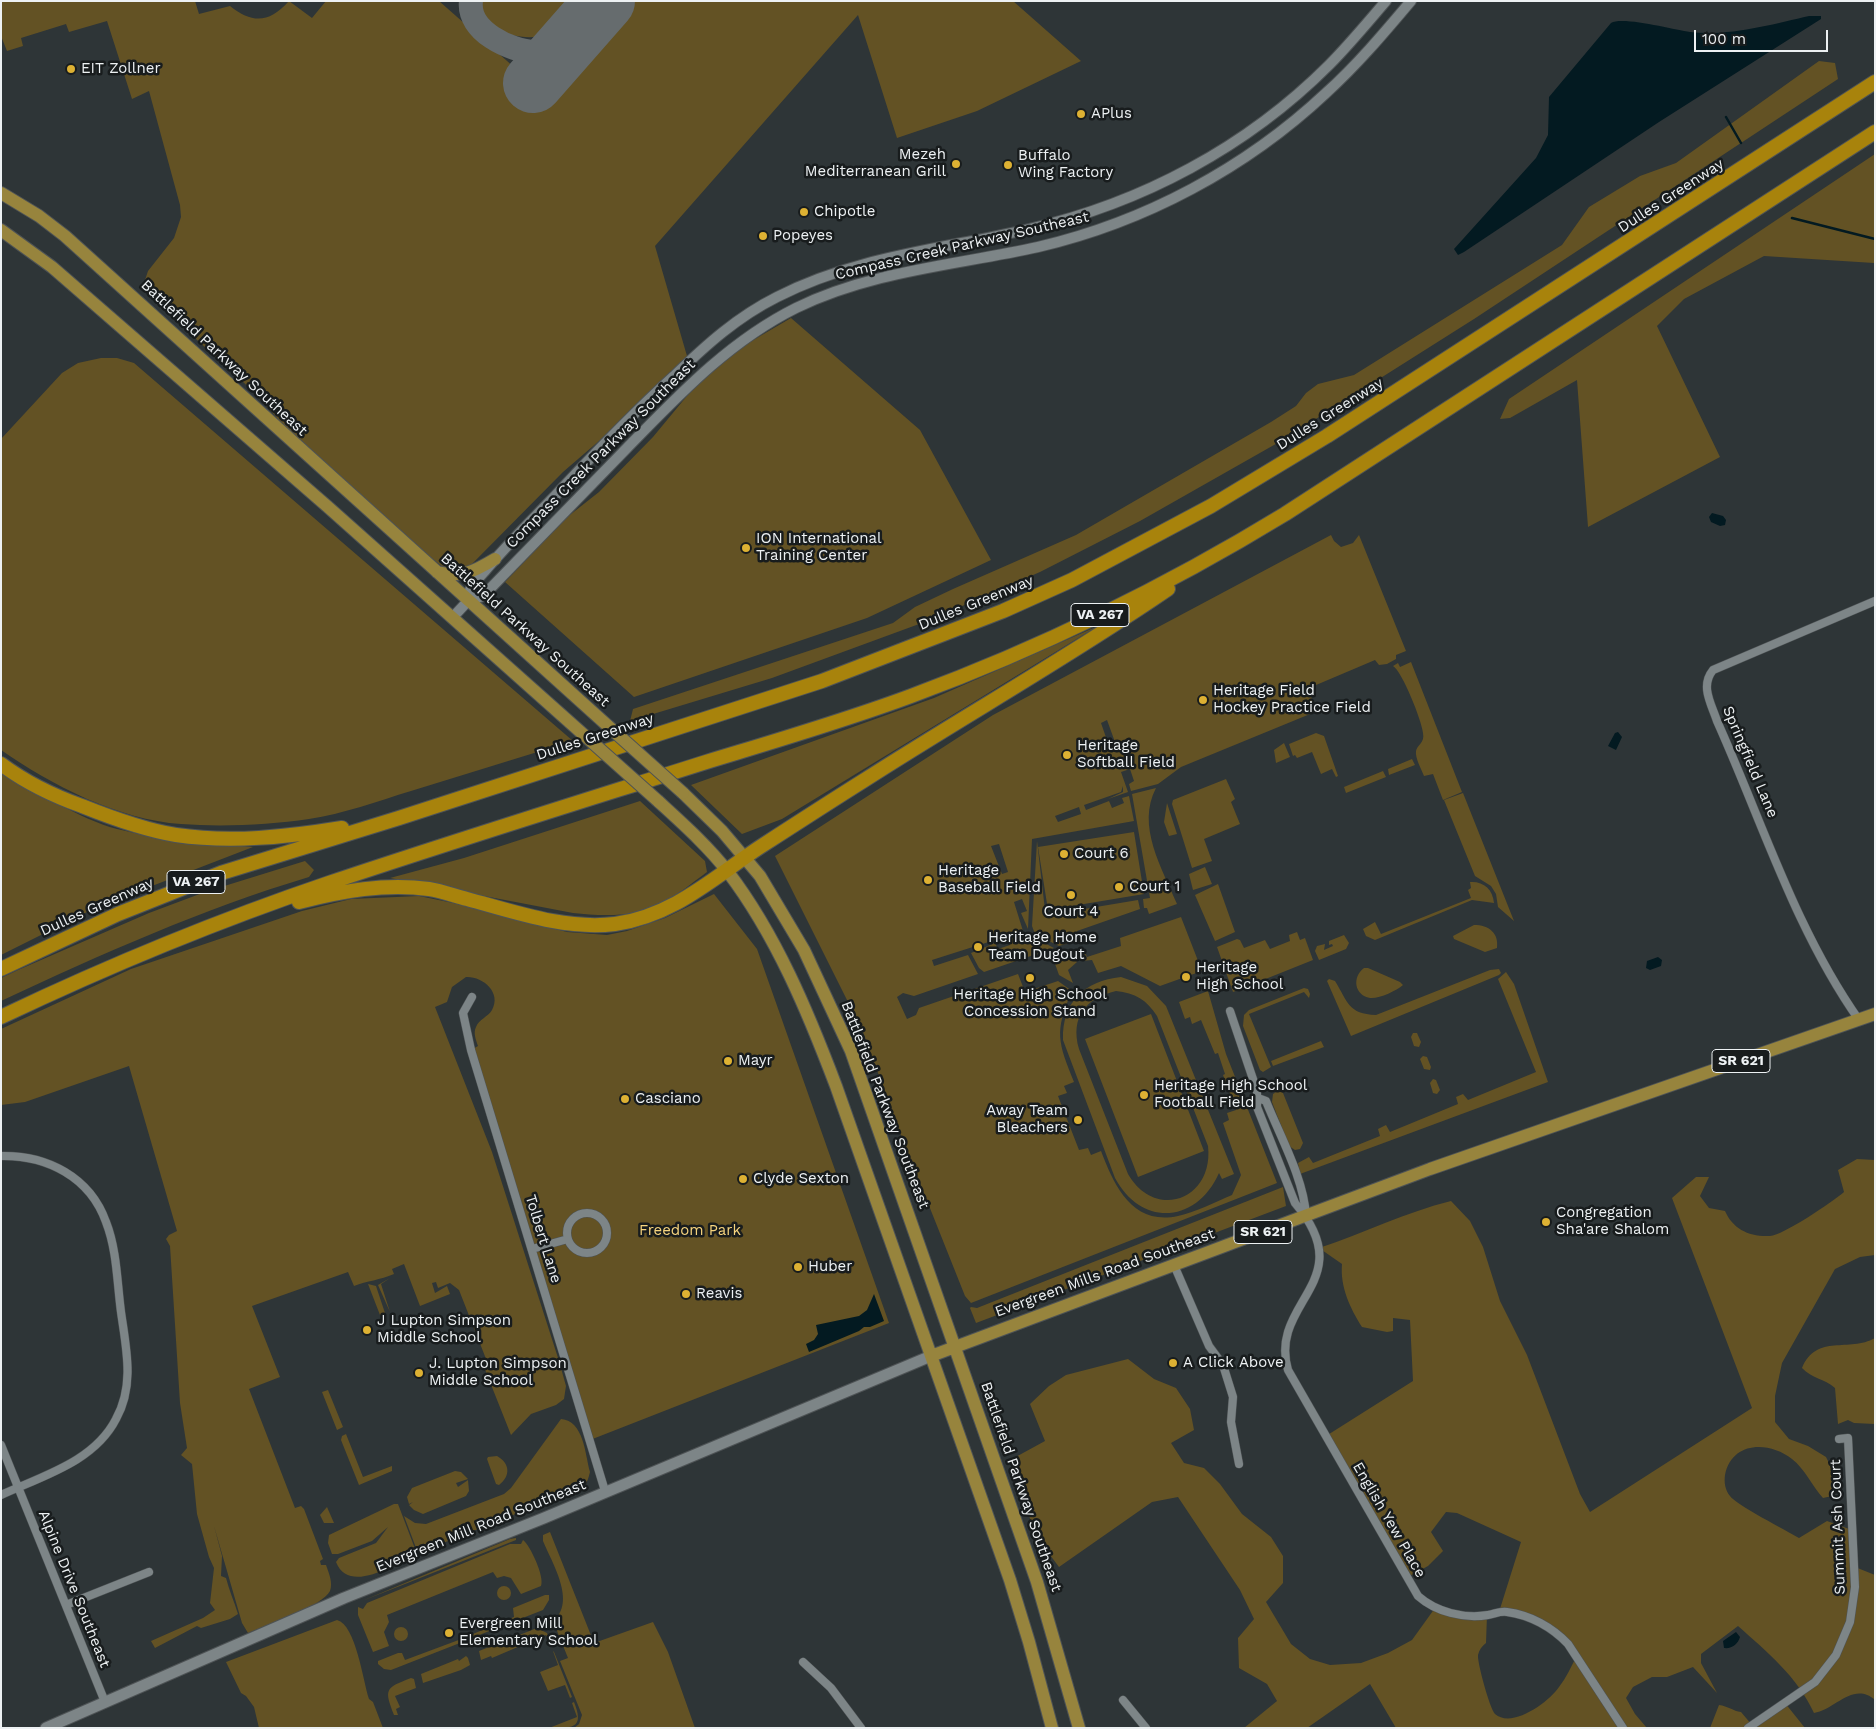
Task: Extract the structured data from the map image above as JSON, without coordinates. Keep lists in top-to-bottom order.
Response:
{
  "streets": {
    "highway": ["Dulles Greenway", "VA 267"],
    "main road": [
      "Battlefield Parkway Southeast",
      "SR 621",
      "Evergreen Mills Road Southeast",
      "Evergreen Mill Road Southeast"
    ],
    "street": [
      "Compass Creek Parkway Southeast",
      "Springfield Lane",
      "Tolbert Lane",
      "English Yew Place",
      "Summit Ash Court",
      "Alpine Drive Southeast"
    ]
  },
  "crossings": [
    ["Compass Creek Parkway Southeast", "Battlefield Parkway Southeast"],
    ["Battlefield Parkway Southeast", "Evergreen Mills Road Southeast"],
    ["Springfield Lane", "SR 621"],
    ["Springfield Lane", "Evergreen Mills Road Southeast"],
    ["SR 621", "Evergreen Mills Road Southeast"],
    ["Tolbert Lane", "Evergreen Mill Road Southeast"],
    ["Evergreen Mills Road Southeast", "English Yew Place"],
    ["Evergreen Mills Road Southeast", "Evergreen Mill Road Southeast"],
    ["Evergreen Mill Road Southeast", "Alpine Drive Southeast"]
  ],
  "parks": ["Freedom Park"],
  "places": [
    "EIT Zollner",
    "APlus",
    "Mezeh Mediterranean Grill",
    "Buffalo Wing Factory",
    "Chipotle",
    "Popeyes",
    "ION International Training Center",
    "Heritage Field Hockey Practice Field",
    "Heritage Softball Field",
    "Court 6",
    "Heritage Baseball Field",
    "Court 1",
    "Court 4",
    "Heritage Home Team Dugout",
    "Heritage High School",
    "Heritage High School Concession Stand",
    "Mayr",
    "Heritage High School Football Field",
    "Casciano",
    "Away Team Bleachers",
    "Clyde Sexton",
    "Congregation Sha'are Shalom",
    "Huber",
    "Reavis",
    "J Lupton Simpson Middle School",
    "A Click Above",
    "J. Lupton Simpson Middle School",
    "Evergreen Mill Elementary School"
  ],
  "scale_bar": "100 m"
}
